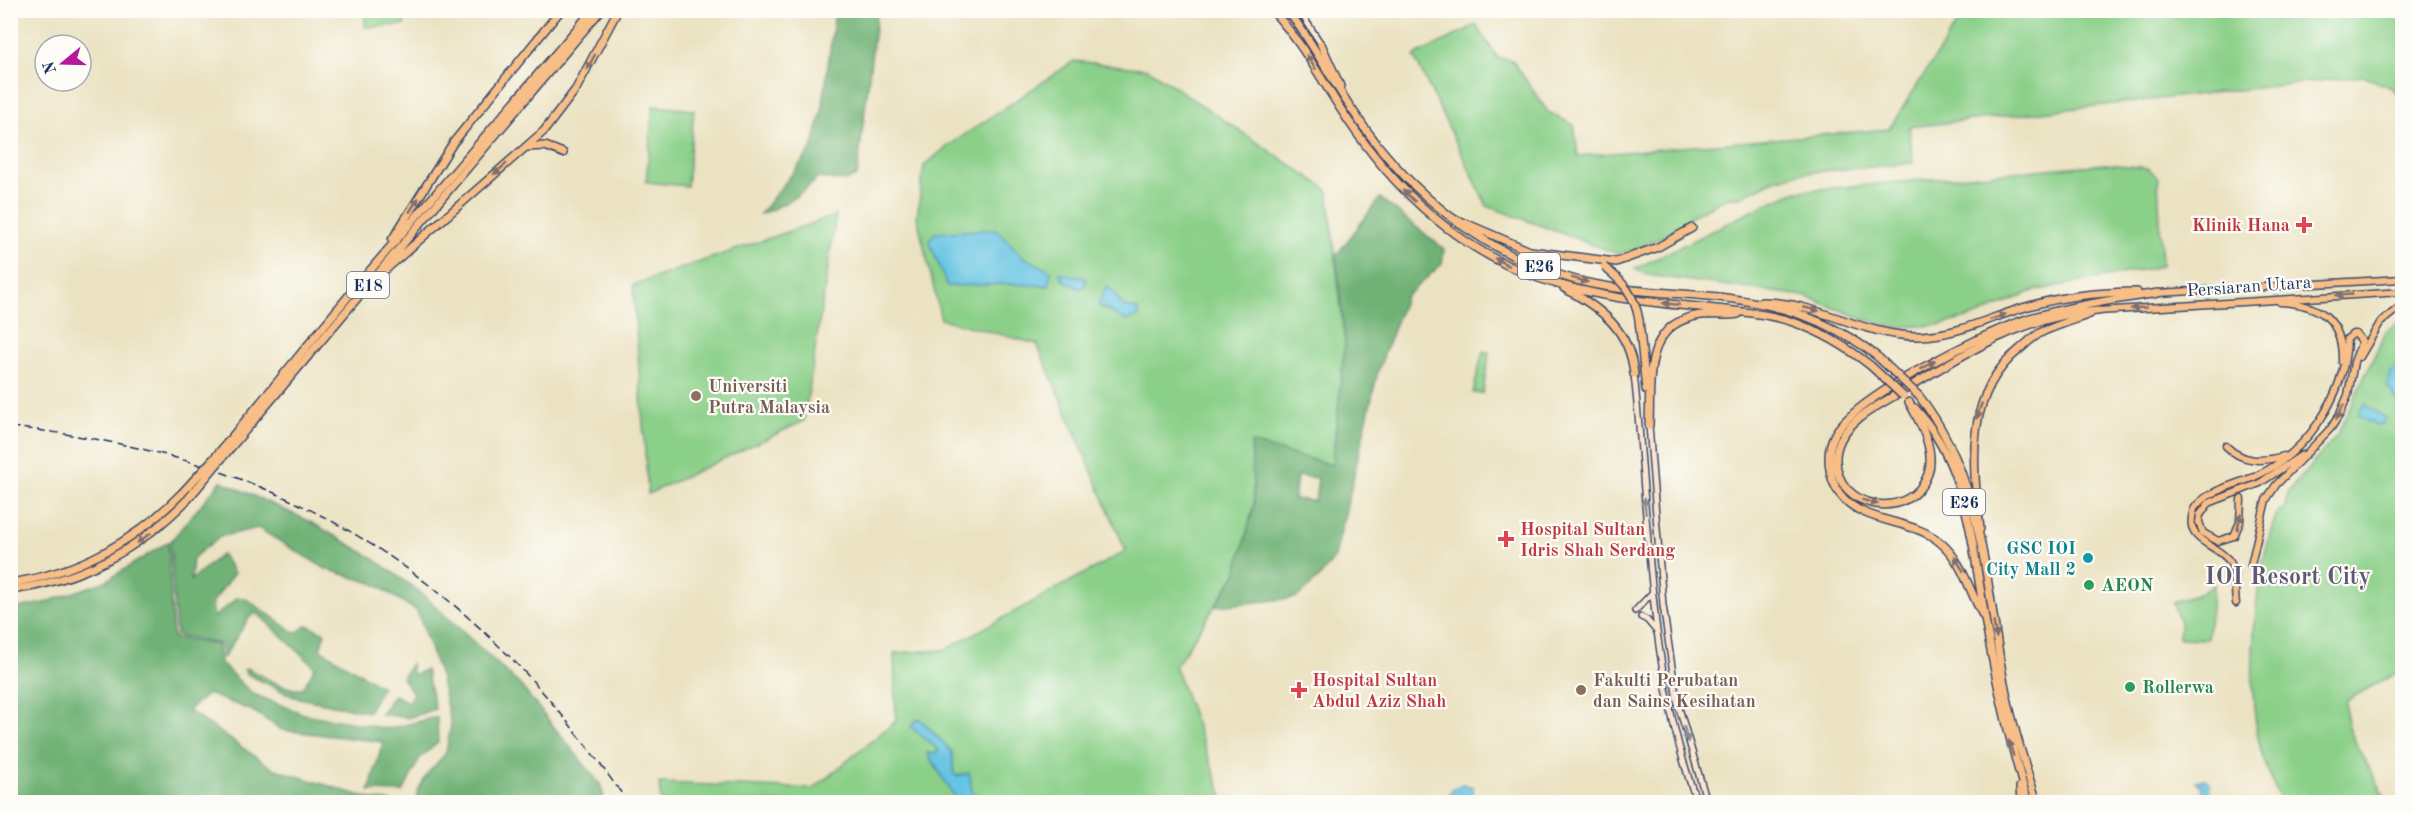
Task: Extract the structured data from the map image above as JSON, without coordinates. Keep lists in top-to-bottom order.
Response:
{
  "streets": {
    "highway": ["E26", "E18"],
    "main road": ["Persiaran Utara"]
  },
  "districts": ["IOI Resort City"],
  "places": {
    "health": ["Klinik Hana", "Hospital Sultan Idris Shah Serdang", "Hospital Sultan Abdul Aziz Shah"],
    "other": [
      "Universiti Putra Malaysia",
      "GSC IOI City Mall 2",
      "AEON",
      "Rollerwa",
      "Fakulti Perubatan dan Sains Kesihatan"
    ]
  },
  "north": "left"
}
